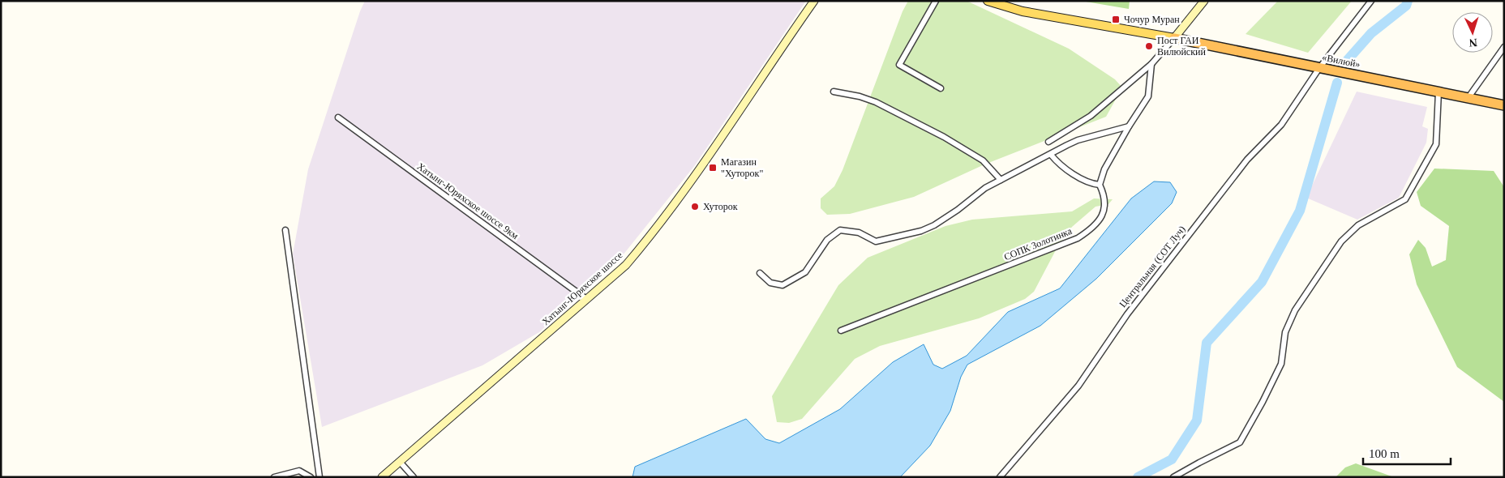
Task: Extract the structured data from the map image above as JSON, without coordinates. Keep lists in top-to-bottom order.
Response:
{
  "streets": {
    "highway": ["«Вилюй»"],
    "main road": ["Хатынг-Юряхское шоссе"],
    "street": ["Хатынг-Юряхское шоссе 9км", "СОПК Золотинка", "Центральная (СОТ Луч)"]
  },
  "crossings": [
    ["«Вилюй»", "Центральная (СОТ Луч)"],
    ["Хатынг-Юряхское шоссе 9км", "Хатынг-Юряхское шоссе"]
  ],
  "places": {
    "transit": ["Чочур Муран", "Магазин \"Хуторок\""],
    "other": ["Пост ГАИ Вилюйский", "Хуторок"]
  },
  "scale_bar": "100 m",
  "north": "bottom"
}
